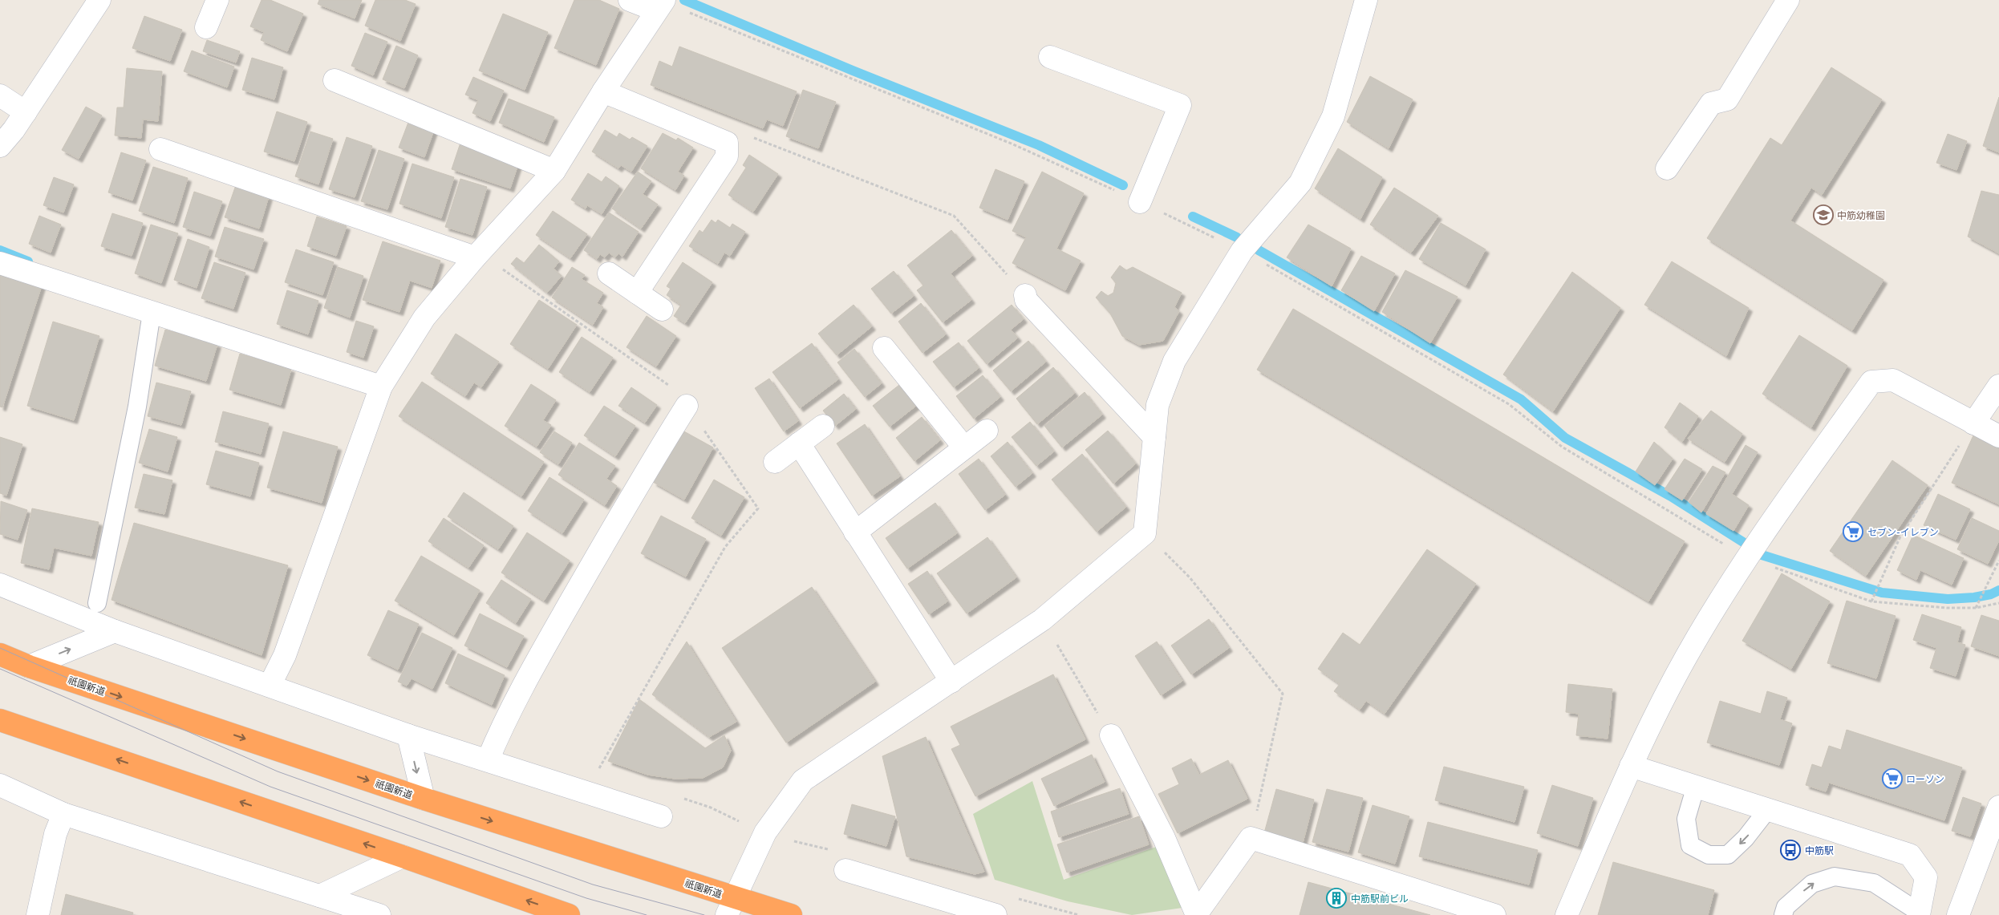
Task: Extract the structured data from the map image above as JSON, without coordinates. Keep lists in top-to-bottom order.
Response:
{
  "streets": {
    "highway": ["祇園新道"]
  },
  "places": {
    "school or university": ["中筋幼稚園"],
    "supermarket": ["セブン-イレブン", "ローソン"],
    "bus stop": ["中筋駅"],
    "building": ["中筋駅前ビル"]
  }
}
